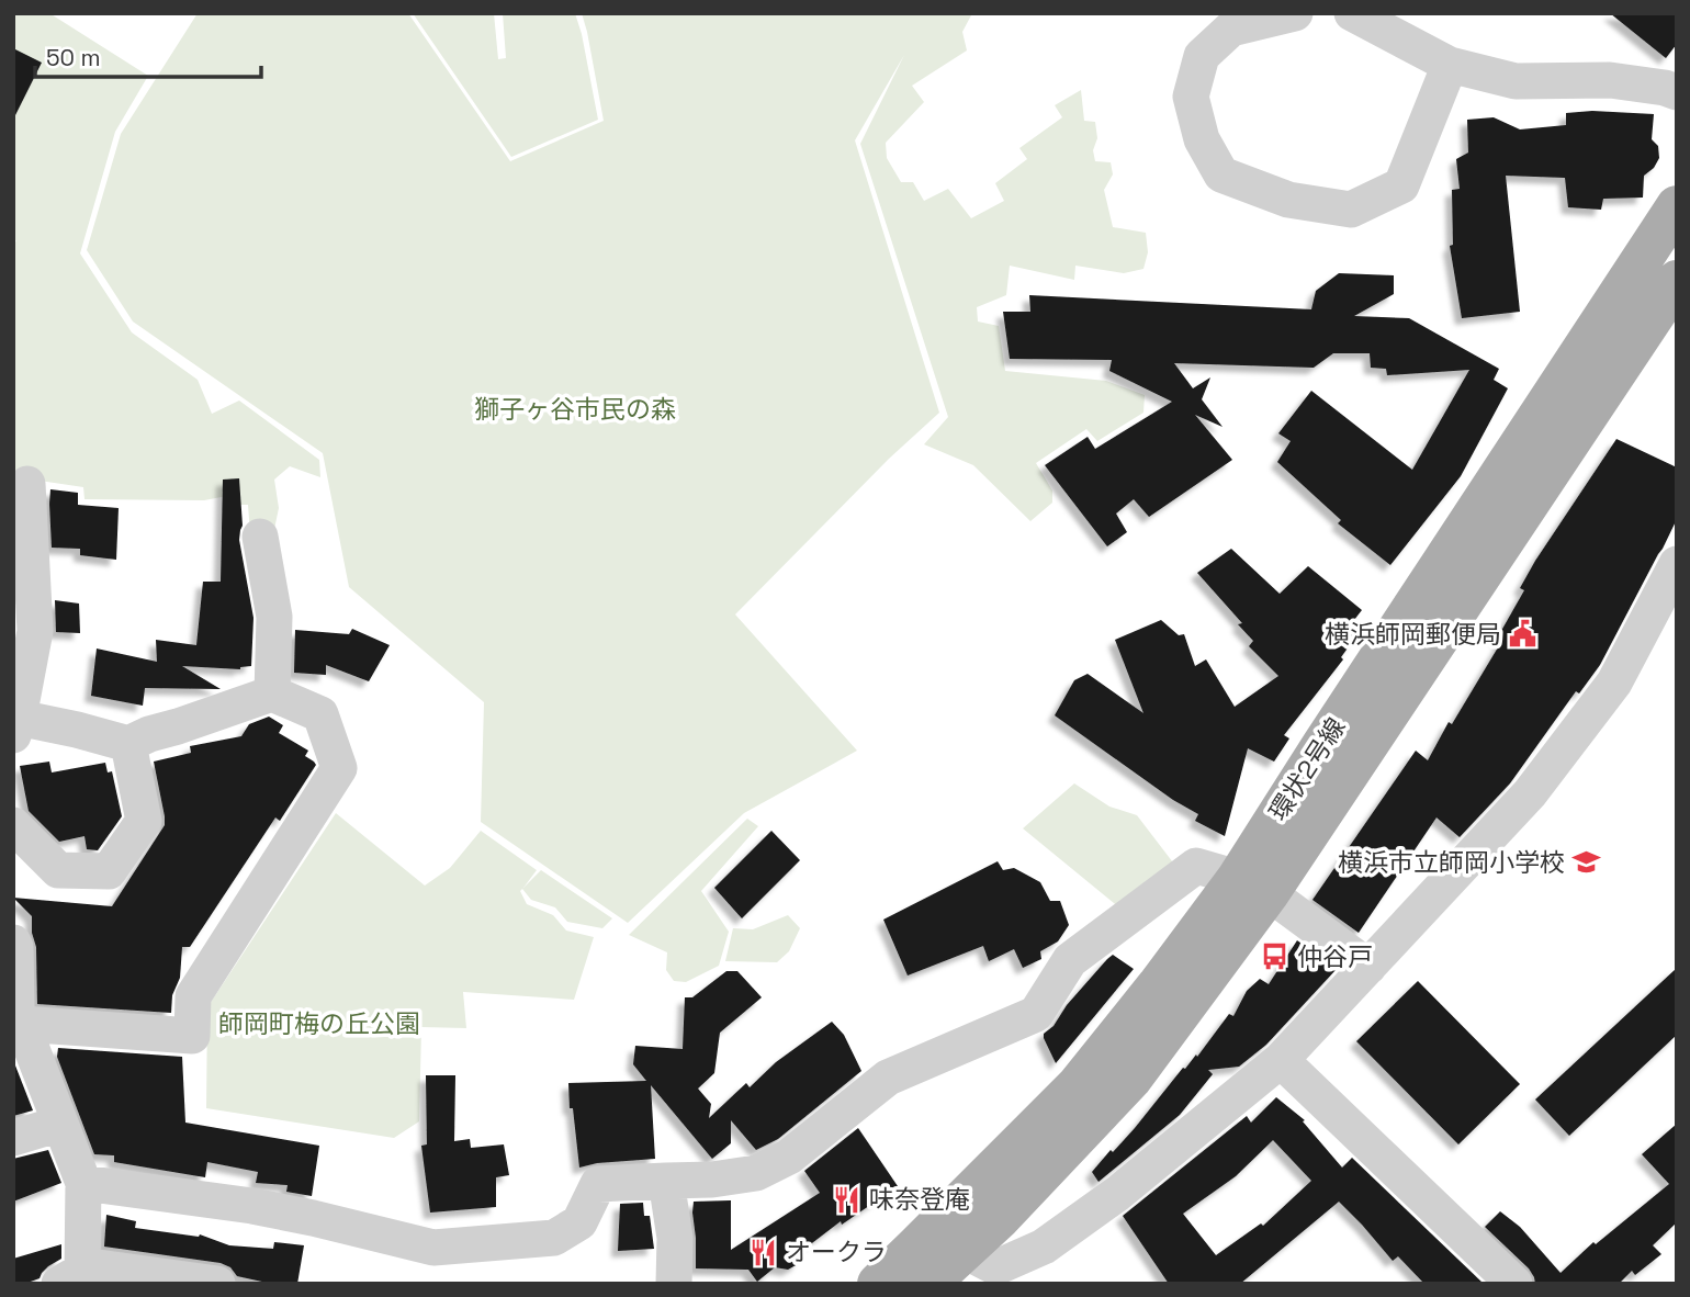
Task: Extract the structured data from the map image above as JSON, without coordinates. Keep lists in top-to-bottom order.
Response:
{
  "streets": {
    "main road": ["環状2号線"]
  },
  "parks": ["獅子ヶ谷市民の森", "師岡町梅の丘公園"],
  "places": {
    "public building": ["横浜師岡郵便局"],
    "school or university": ["横浜市立師岡小学校"],
    "bus stop": ["仲谷戸"],
    "restaurant": ["味奈登庵", "オークラ"]
  },
  "scale_bar": "50 m"
}
